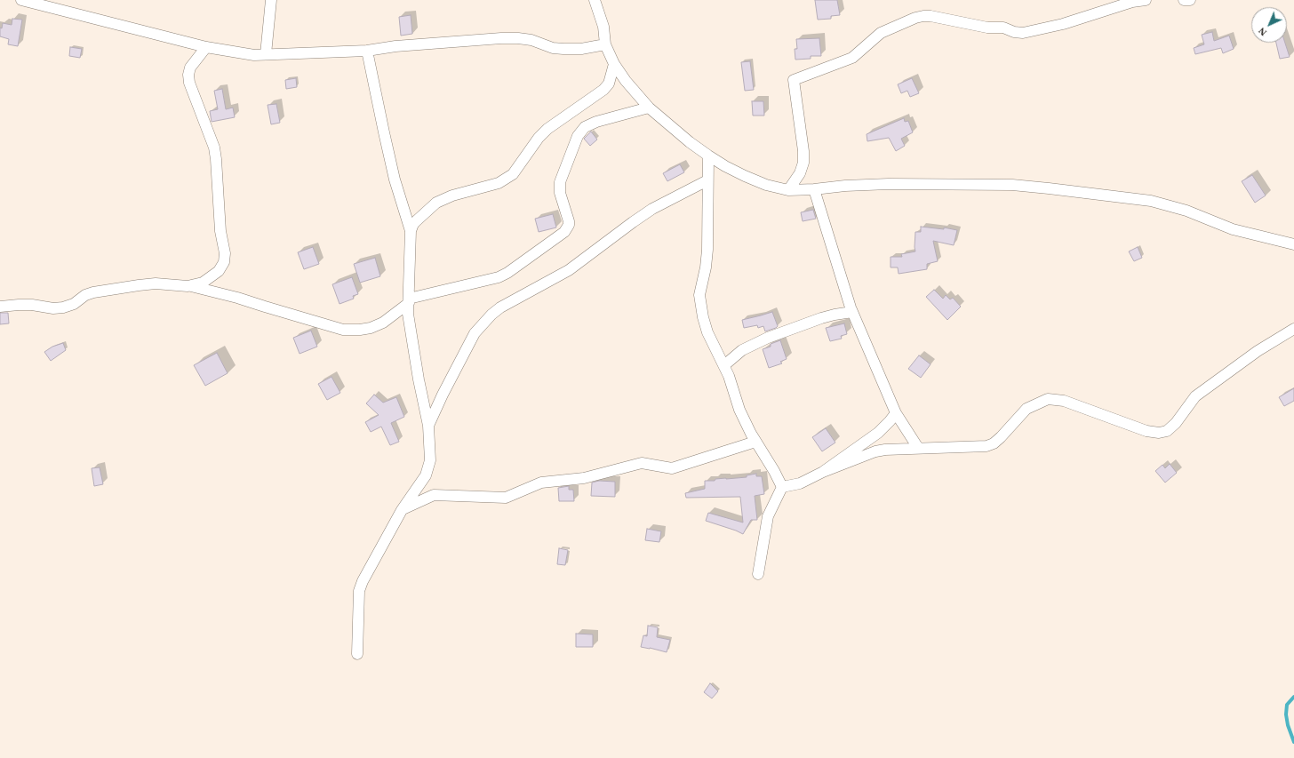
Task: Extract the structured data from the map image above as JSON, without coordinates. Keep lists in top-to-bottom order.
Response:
{
  "north": "bottom left"
}
